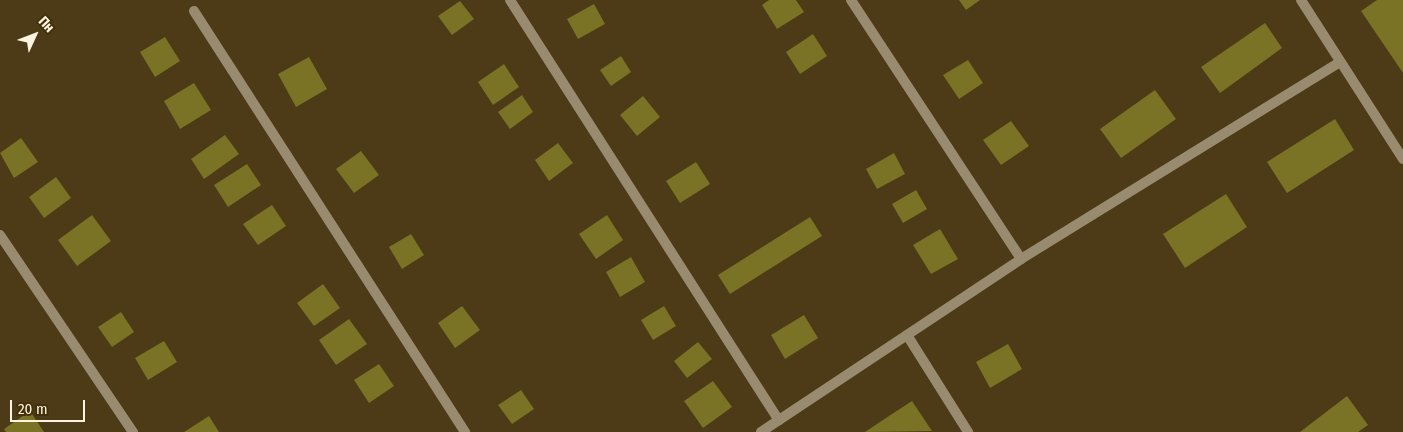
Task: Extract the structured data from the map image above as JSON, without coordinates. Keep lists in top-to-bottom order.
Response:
{
  "scale_bar": "20 m",
  "north": "top right"
}
